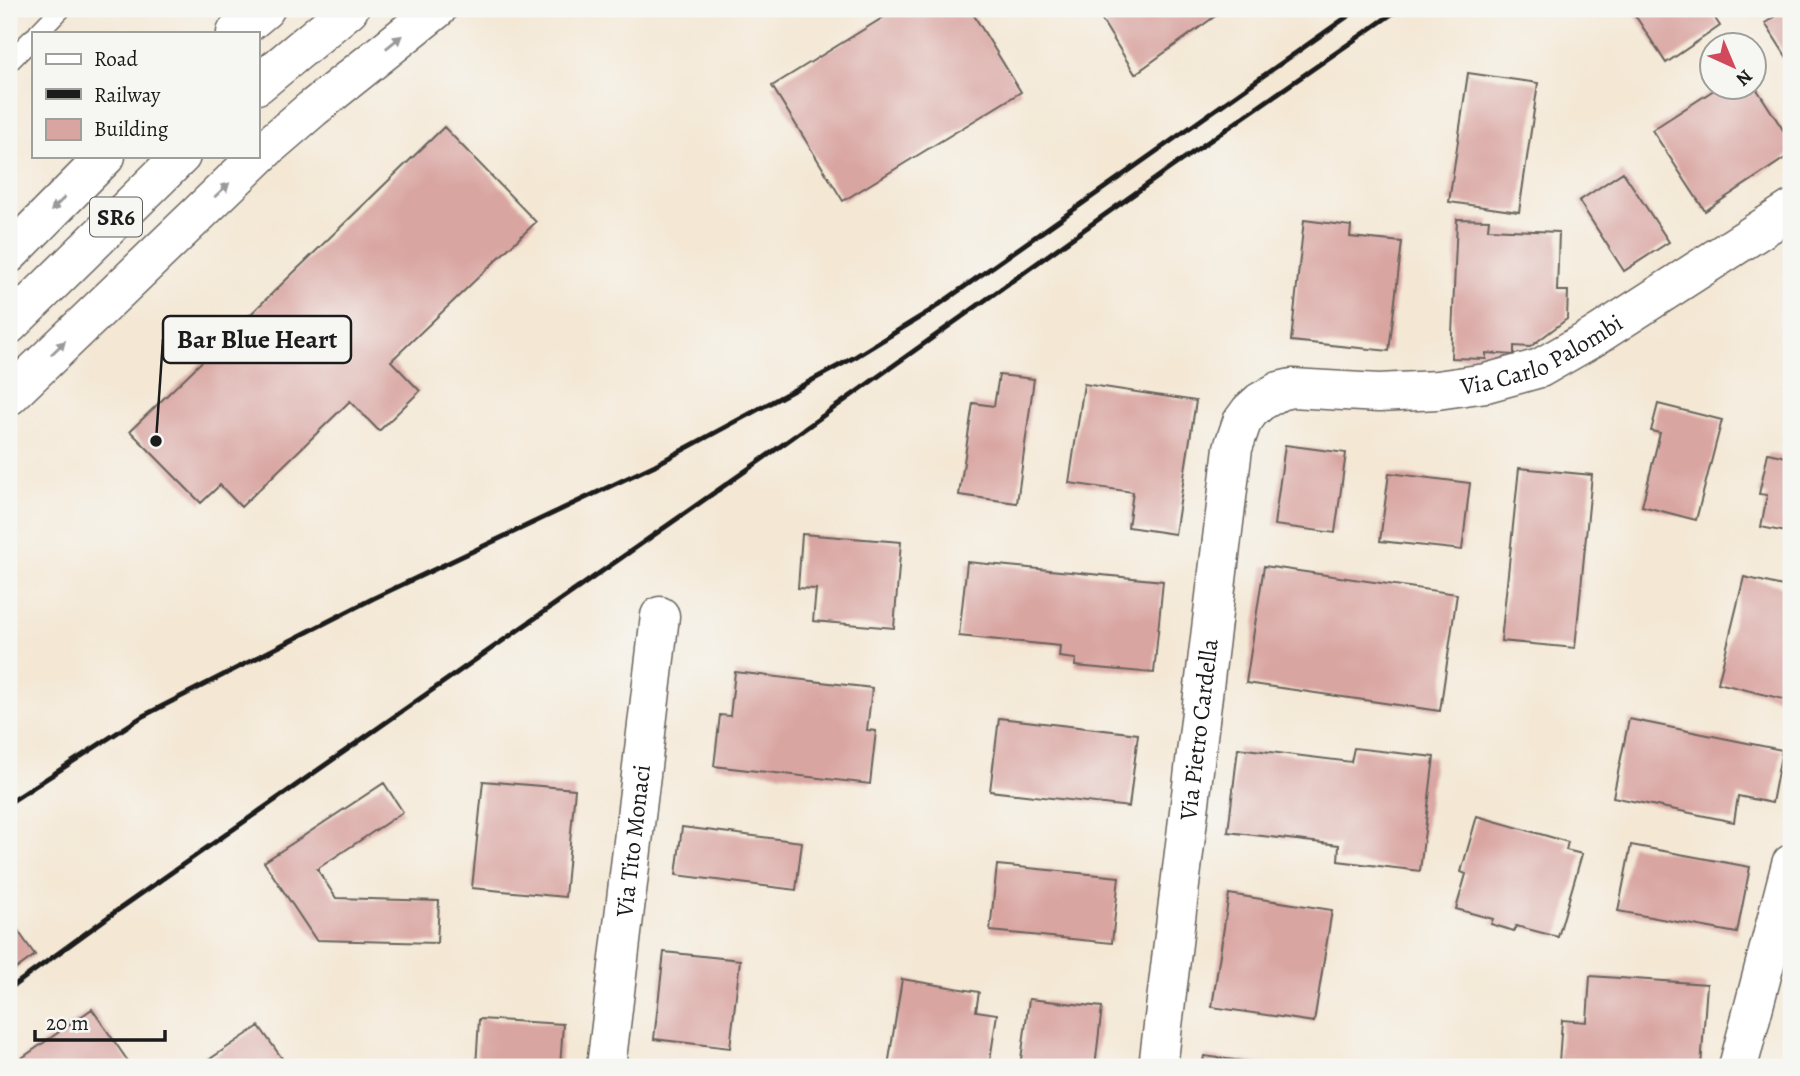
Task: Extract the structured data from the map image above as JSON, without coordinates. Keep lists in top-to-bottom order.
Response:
{
  "streets": {
    "street": [
      "SR6",
      "Via Carlo Palombi",
      "Via Pietro Cardella",
      "Via Tito Monaci"
    ]
  },
  "crossings": [
    ["Via Carlo Palombi", "Via Pietro Cardella"]
  ],
  "places": ["Bar Blue Heart"],
  "legend": ["Road", "Railway", "Building"],
  "scale_bar": "20 m",
  "north": "bottom right"
}
